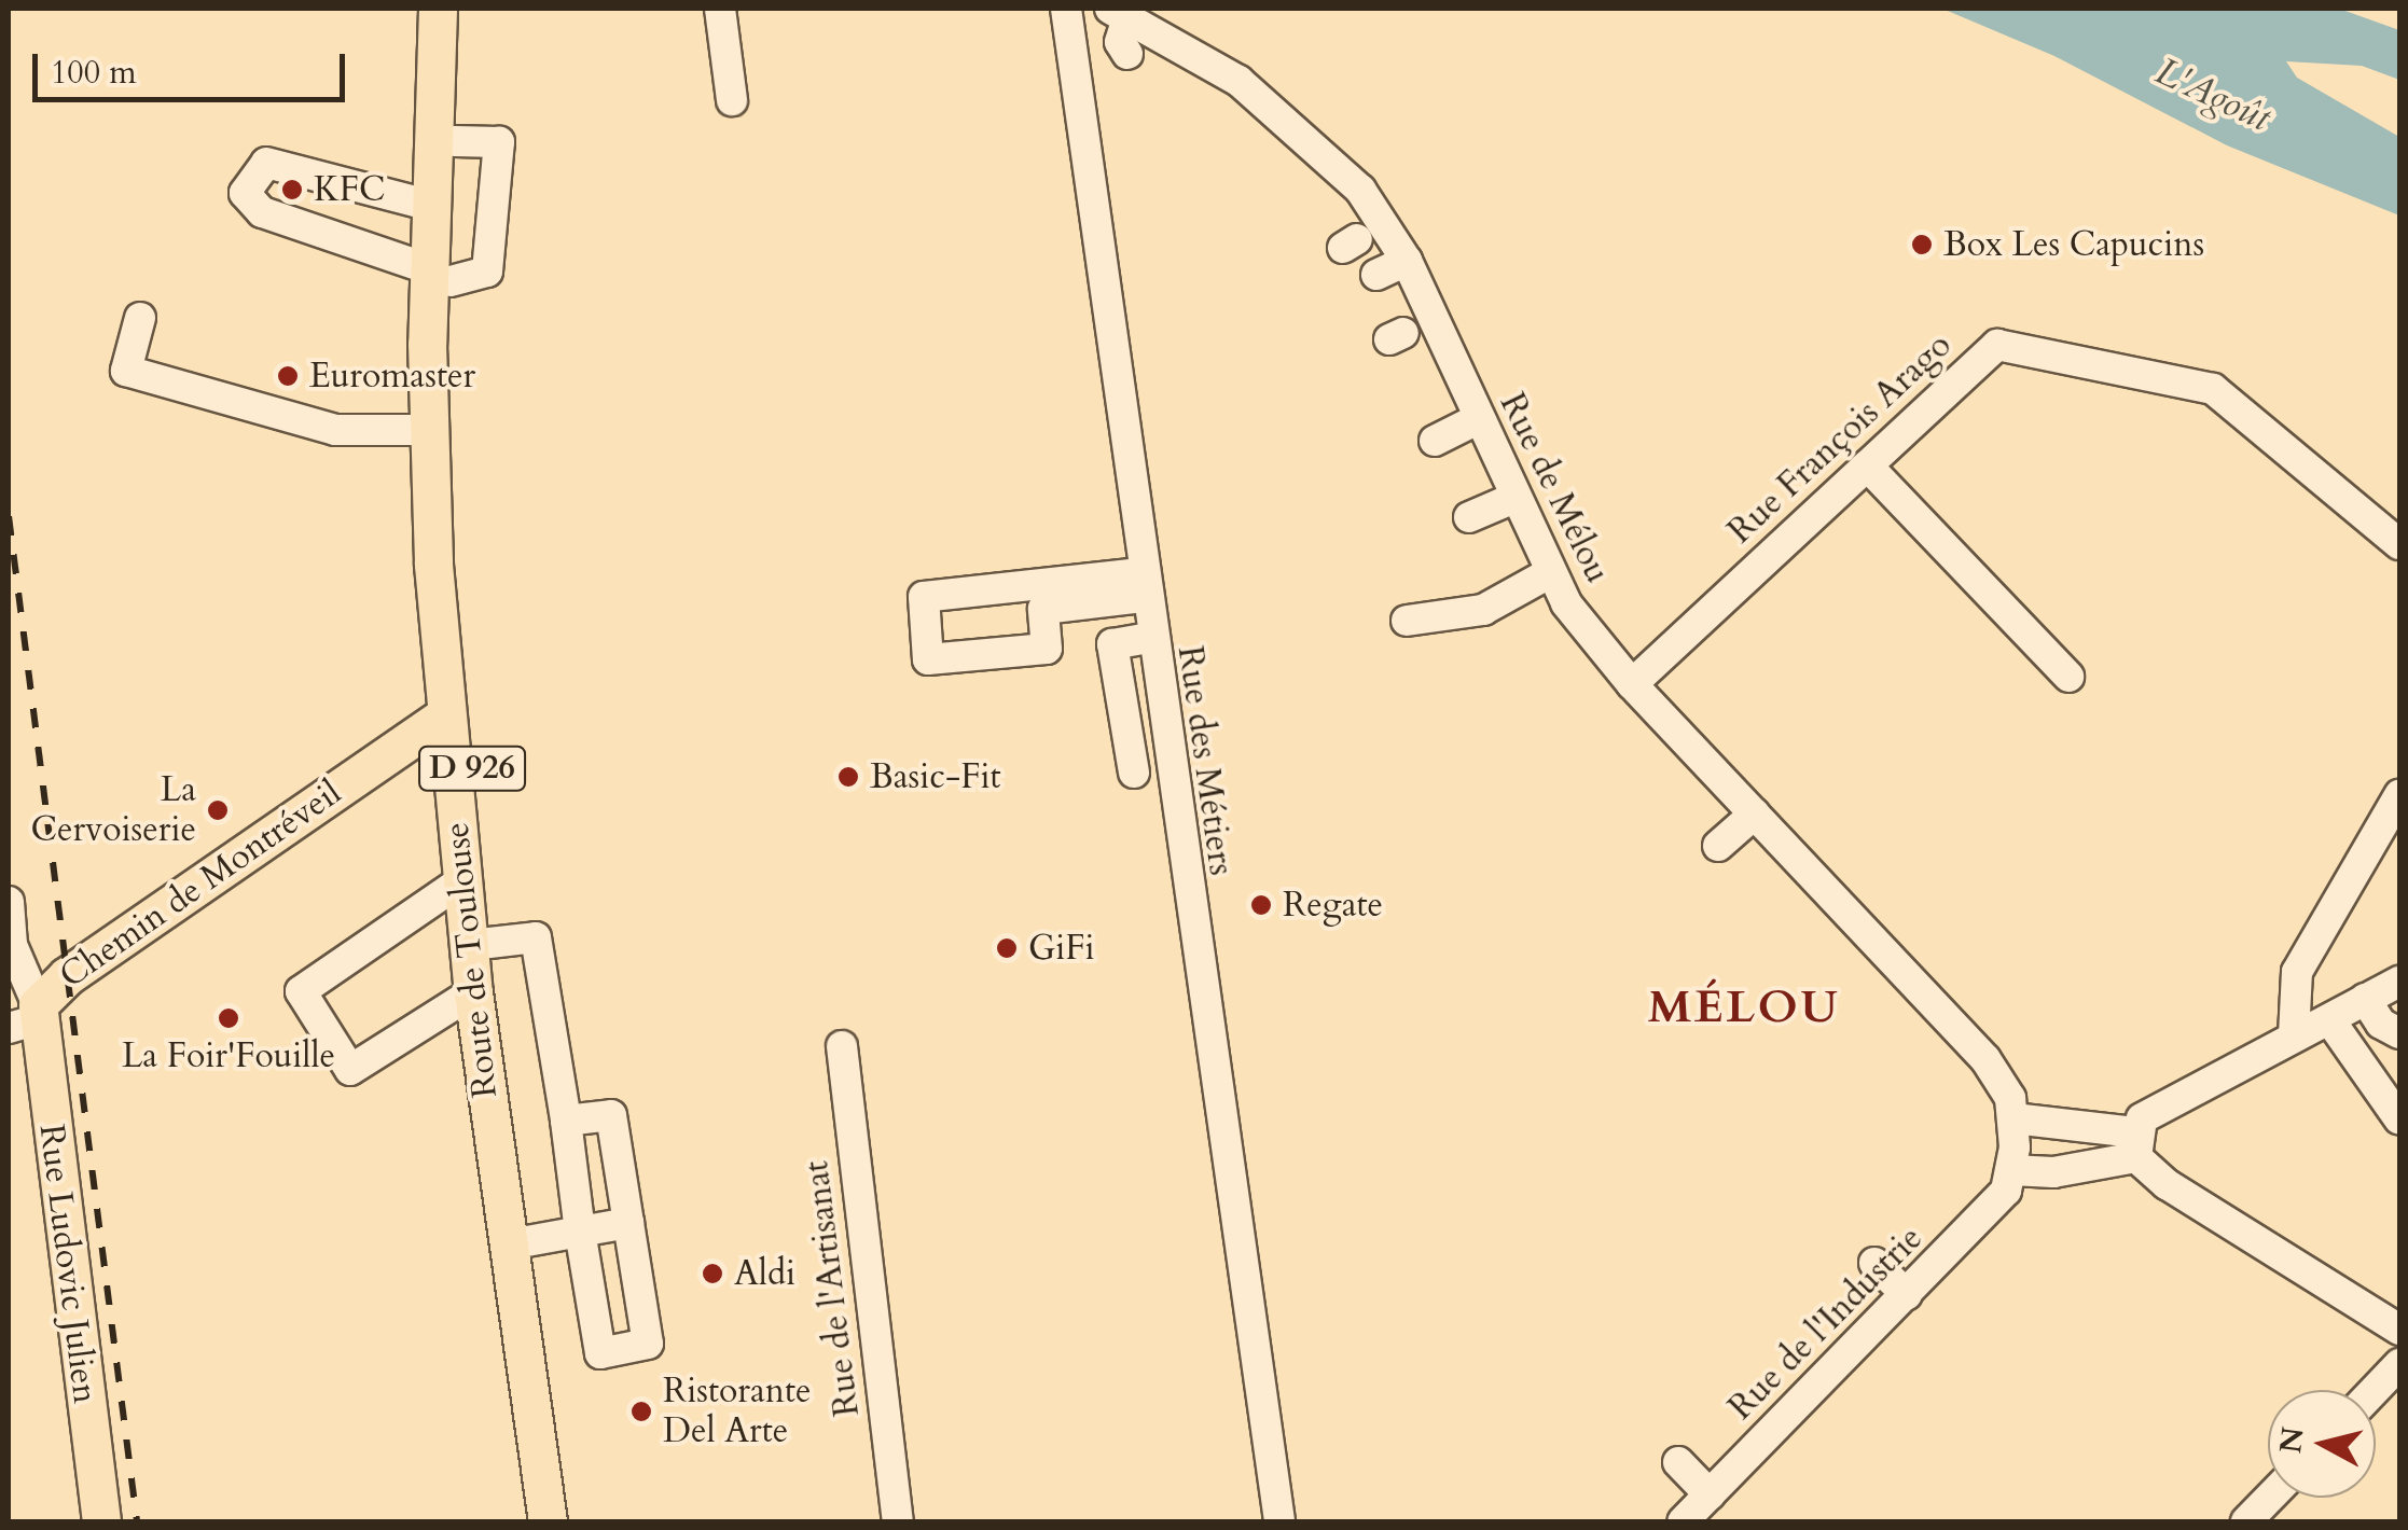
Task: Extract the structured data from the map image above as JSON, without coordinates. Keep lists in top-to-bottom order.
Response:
{
  "streets": {
    "main road": [
      "D 926",
      "Chemin de Montréveil",
      "Route de Toulouse",
      "Rue Ludovic Julien"
    ],
    "street": [
      "Rue François Arago",
      "Rue de Mélou",
      "Rue des Métiers",
      "Rue de l'Artisanat",
      "Rue de l'Industrie"
    ]
  },
  "crossings": [
    ["Rue François Arago", "Rue de Mélou"],
    ["Rue de Mélou", "Rue de l'Industrie"],
    ["D 926", "Route de Toulouse"],
    ["Chemin de Montréveil", "Route de Toulouse"],
    ["Chemin de Montréveil", "Rue Ludovic Julien"]
  ],
  "districts": ["MÉLOU"],
  "water": ["L'Agoût"],
  "places": [
    "KFC",
    "Box Les Capucins",
    "Euromaster",
    "Basic-Fit",
    "La Cervoiserie",
    "Regate",
    "GiFi",
    "La Foir'Fouille",
    "Aldi",
    "Ristorante Del Arte"
  ],
  "scale_bar": "100 m",
  "north": "left"
}
